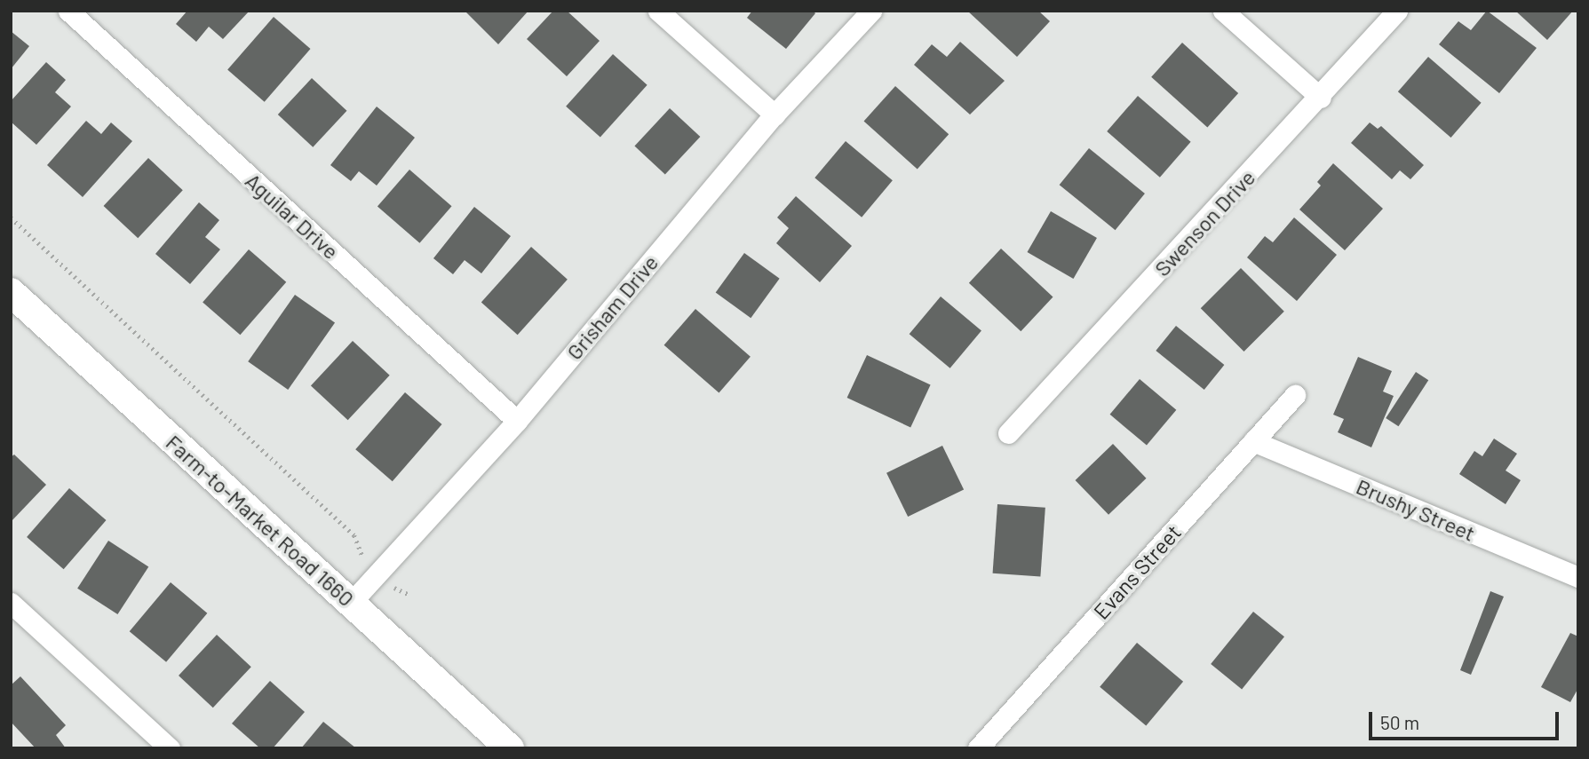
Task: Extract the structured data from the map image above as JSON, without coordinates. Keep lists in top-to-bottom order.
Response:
{
  "streets": {
    "main road": ["Farm-to-Market Road 1660"],
    "street": [
      "Aguilar Drive",
      "Swenson Drive",
      "Grisham Drive",
      "Brushy Street",
      "Evans Street"
    ]
  },
  "crossings": [
    ["Aguilar Drive", "Grisham Drive"],
    ["Grisham Drive", "Farm-to-Market Road 1660"],
    ["Brushy Street", "Evans Street"]
  ],
  "scale_bar": "50 m"
}
